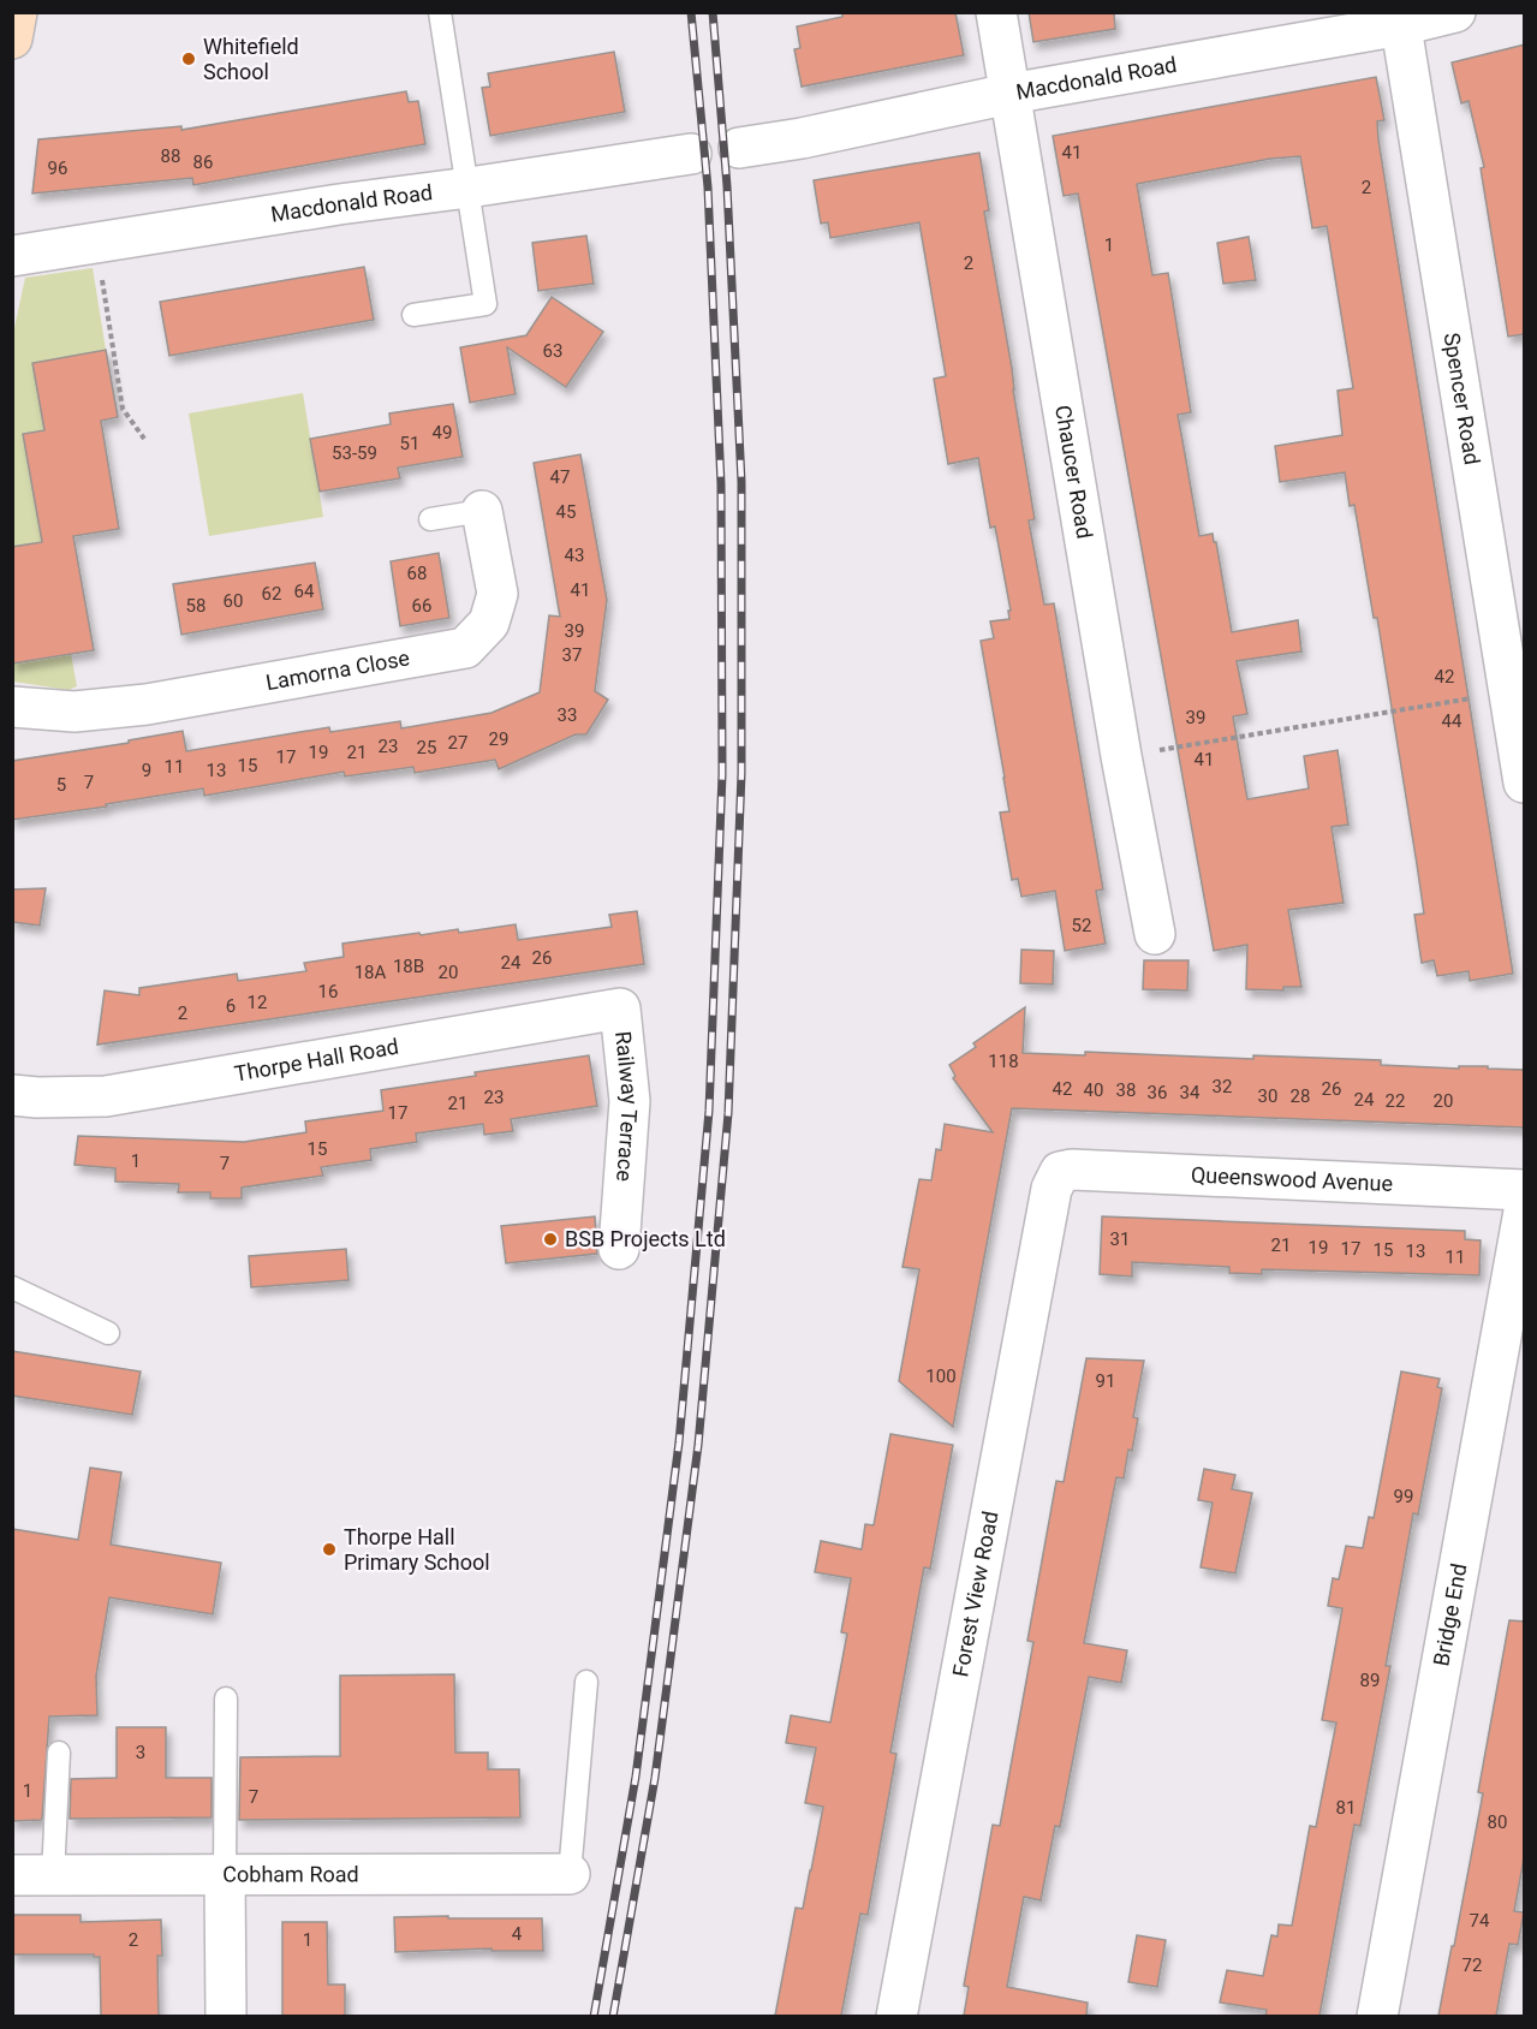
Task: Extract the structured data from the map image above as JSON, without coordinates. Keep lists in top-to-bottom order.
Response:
{
  "streets": {
    "street": [
      "Macdonald Road",
      "Spencer Road",
      "Chaucer Road",
      "Lamorna Close",
      "Thorpe Hall Road",
      "Railway Terrace",
      "Queenswood Avenue",
      "Forest View Road",
      "Bridge End",
      "Cobham Road"
    ]
  },
  "crossings": [
    ["Macdonald Road", "Spencer Road"],
    ["Macdonald Road", "Chaucer Road"],
    ["Thorpe Hall Road", "Railway Terrace"],
    ["Queenswood Avenue", "Forest View Road"]
  ],
  "places": ["Whitefield School", "BSB Projects Ltd", "Thorpe Hall Primary School"],
  "house_numbers": [
    "41",
    "88",
    "86",
    "96",
    "2",
    "1",
    "2",
    "63",
    "49",
    "51",
    "53-59",
    "47",
    "45",
    "43",
    "68",
    "41",
    "64",
    "62",
    "60",
    "58",
    "66",
    "39",
    "37",
    "42",
    "33",
    "39",
    "44",
    "29",
    "27",
    "23",
    "25",
    "19",
    "21",
    "17",
    "41",
    "15",
    "11",
    "9",
    "13",
    "7",
    "5",
    "52",
    "26",
    "24",
    "18B",
    "18A",
    "20",
    "16",
    "12",
    "6",
    "2",
    "118",
    "32",
    "42",
    "26",
    "40",
    "38",
    "36",
    "34",
    "30",
    "28",
    "23",
    "24",
    "22",
    "20",
    "21",
    "17",
    "15",
    "1",
    "7",
    "31",
    "21",
    "19",
    "17",
    "15",
    "13",
    "11",
    "100",
    "91",
    "99",
    "89",
    "3",
    "1",
    "7",
    "81",
    "80",
    "74",
    "4",
    "2",
    "1",
    "72"
  ]
}
